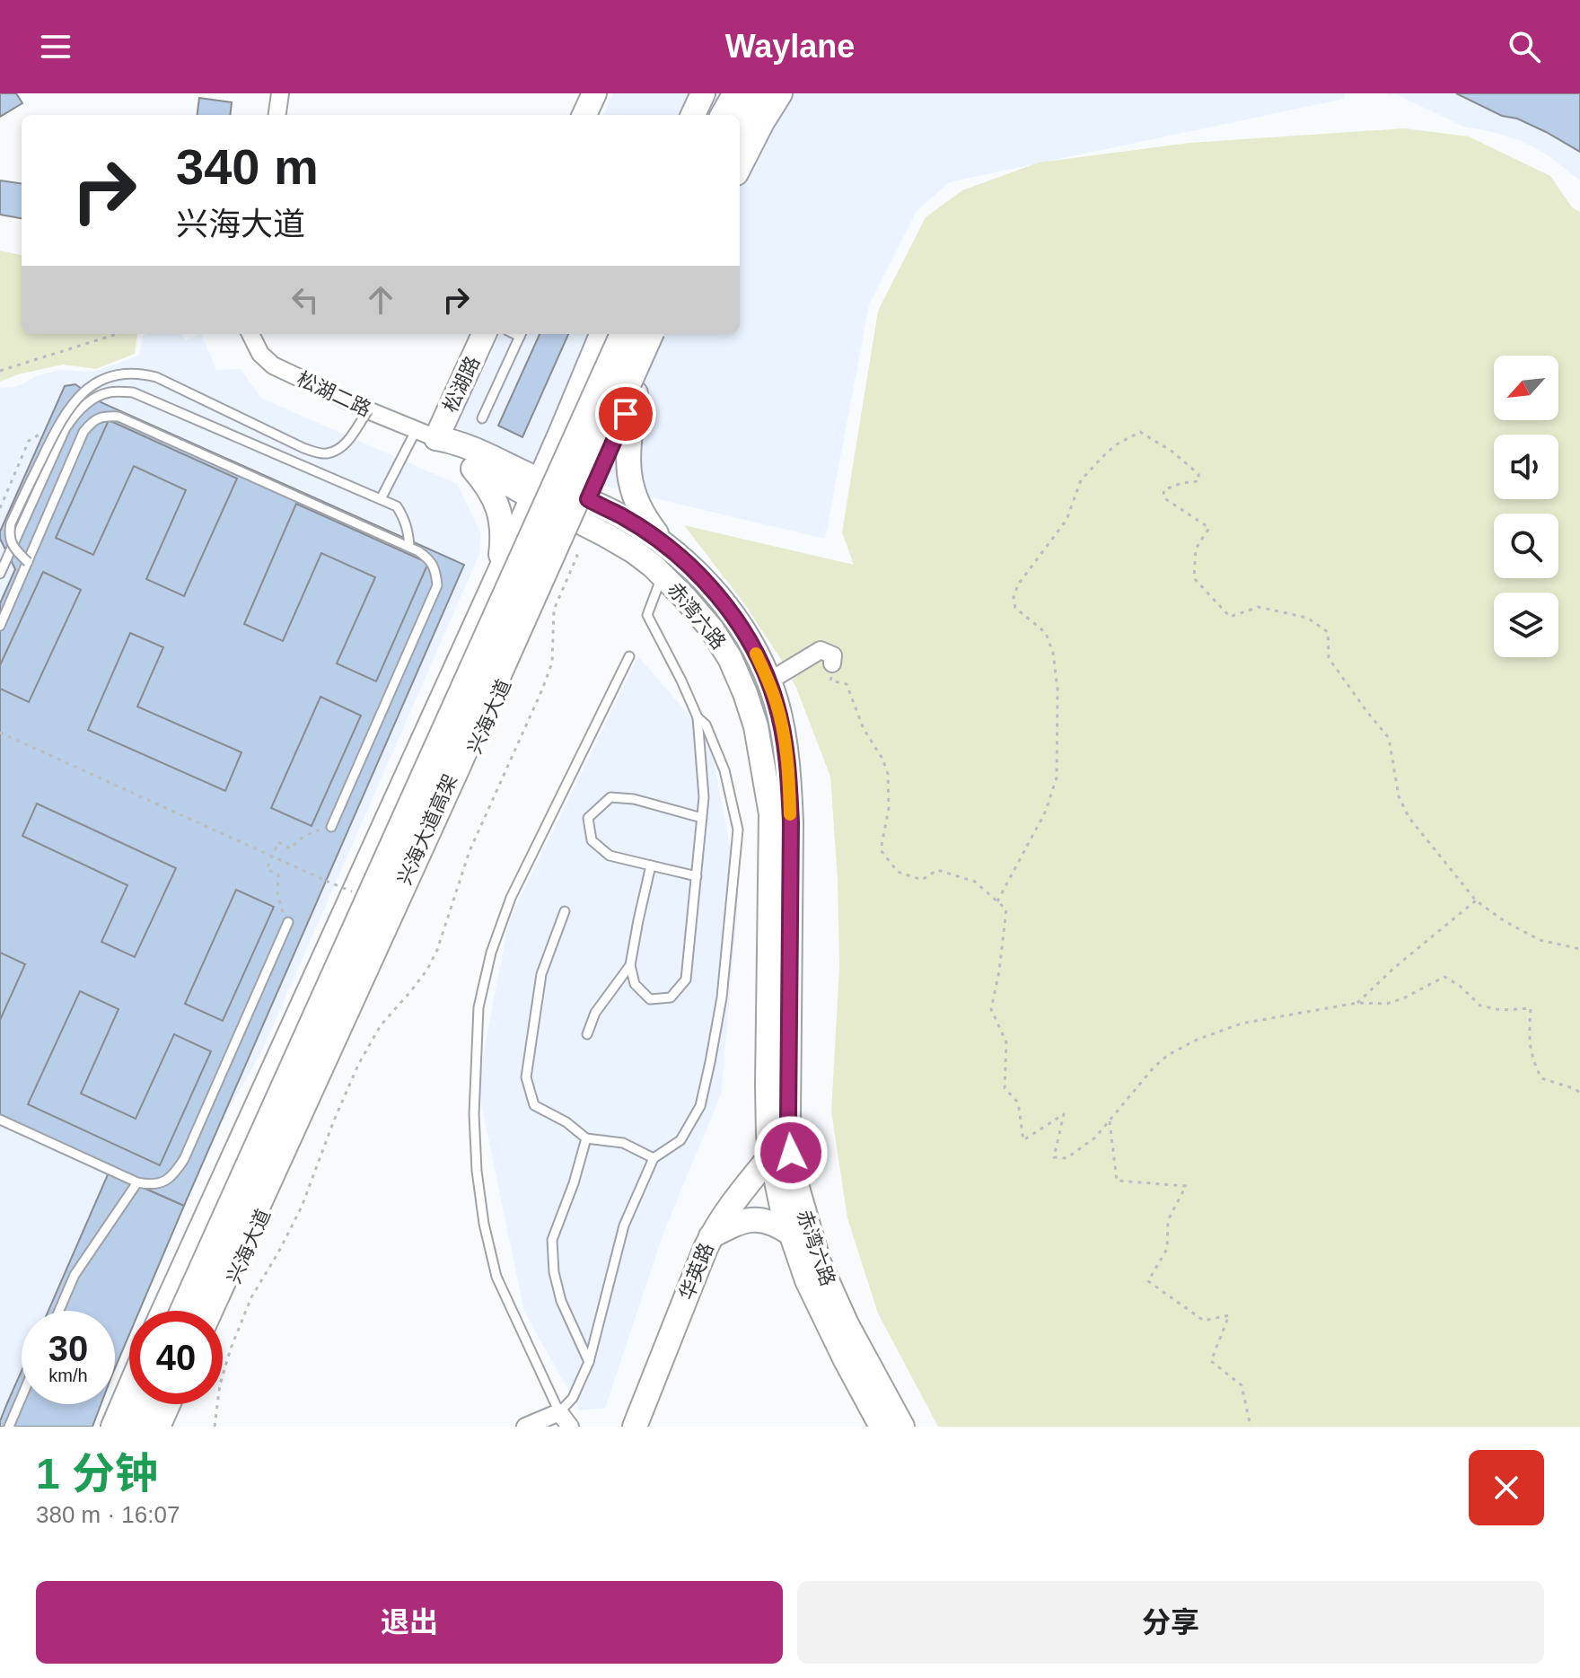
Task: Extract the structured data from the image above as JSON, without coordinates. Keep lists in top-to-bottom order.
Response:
{
  "streets": {
    "main road": ["兴海大道高架"],
    "street": [
      "松湖路",
      "松湖二路",
      "赤湾六路",
      "兴海大道",
      "华英路"
    ]
  },
  "crossings": [
    ["松湖路", "松湖二路"],
    ["松湖路", "赤湾六路"],
    ["赤湾六路", "兴海大道"],
    ["赤湾六路", "华英路"]
  ],
  "north": "bottom left",
  "page": {
    "header": "Waylane",
    "turn": ["340 m", "兴海大道"],
    "speed": "30 km/h",
    "limit": "40",
    "heading": ["1 分钟", "380 m · 16:07"],
    "buttons": ["退出", "分享"]
  }
}
